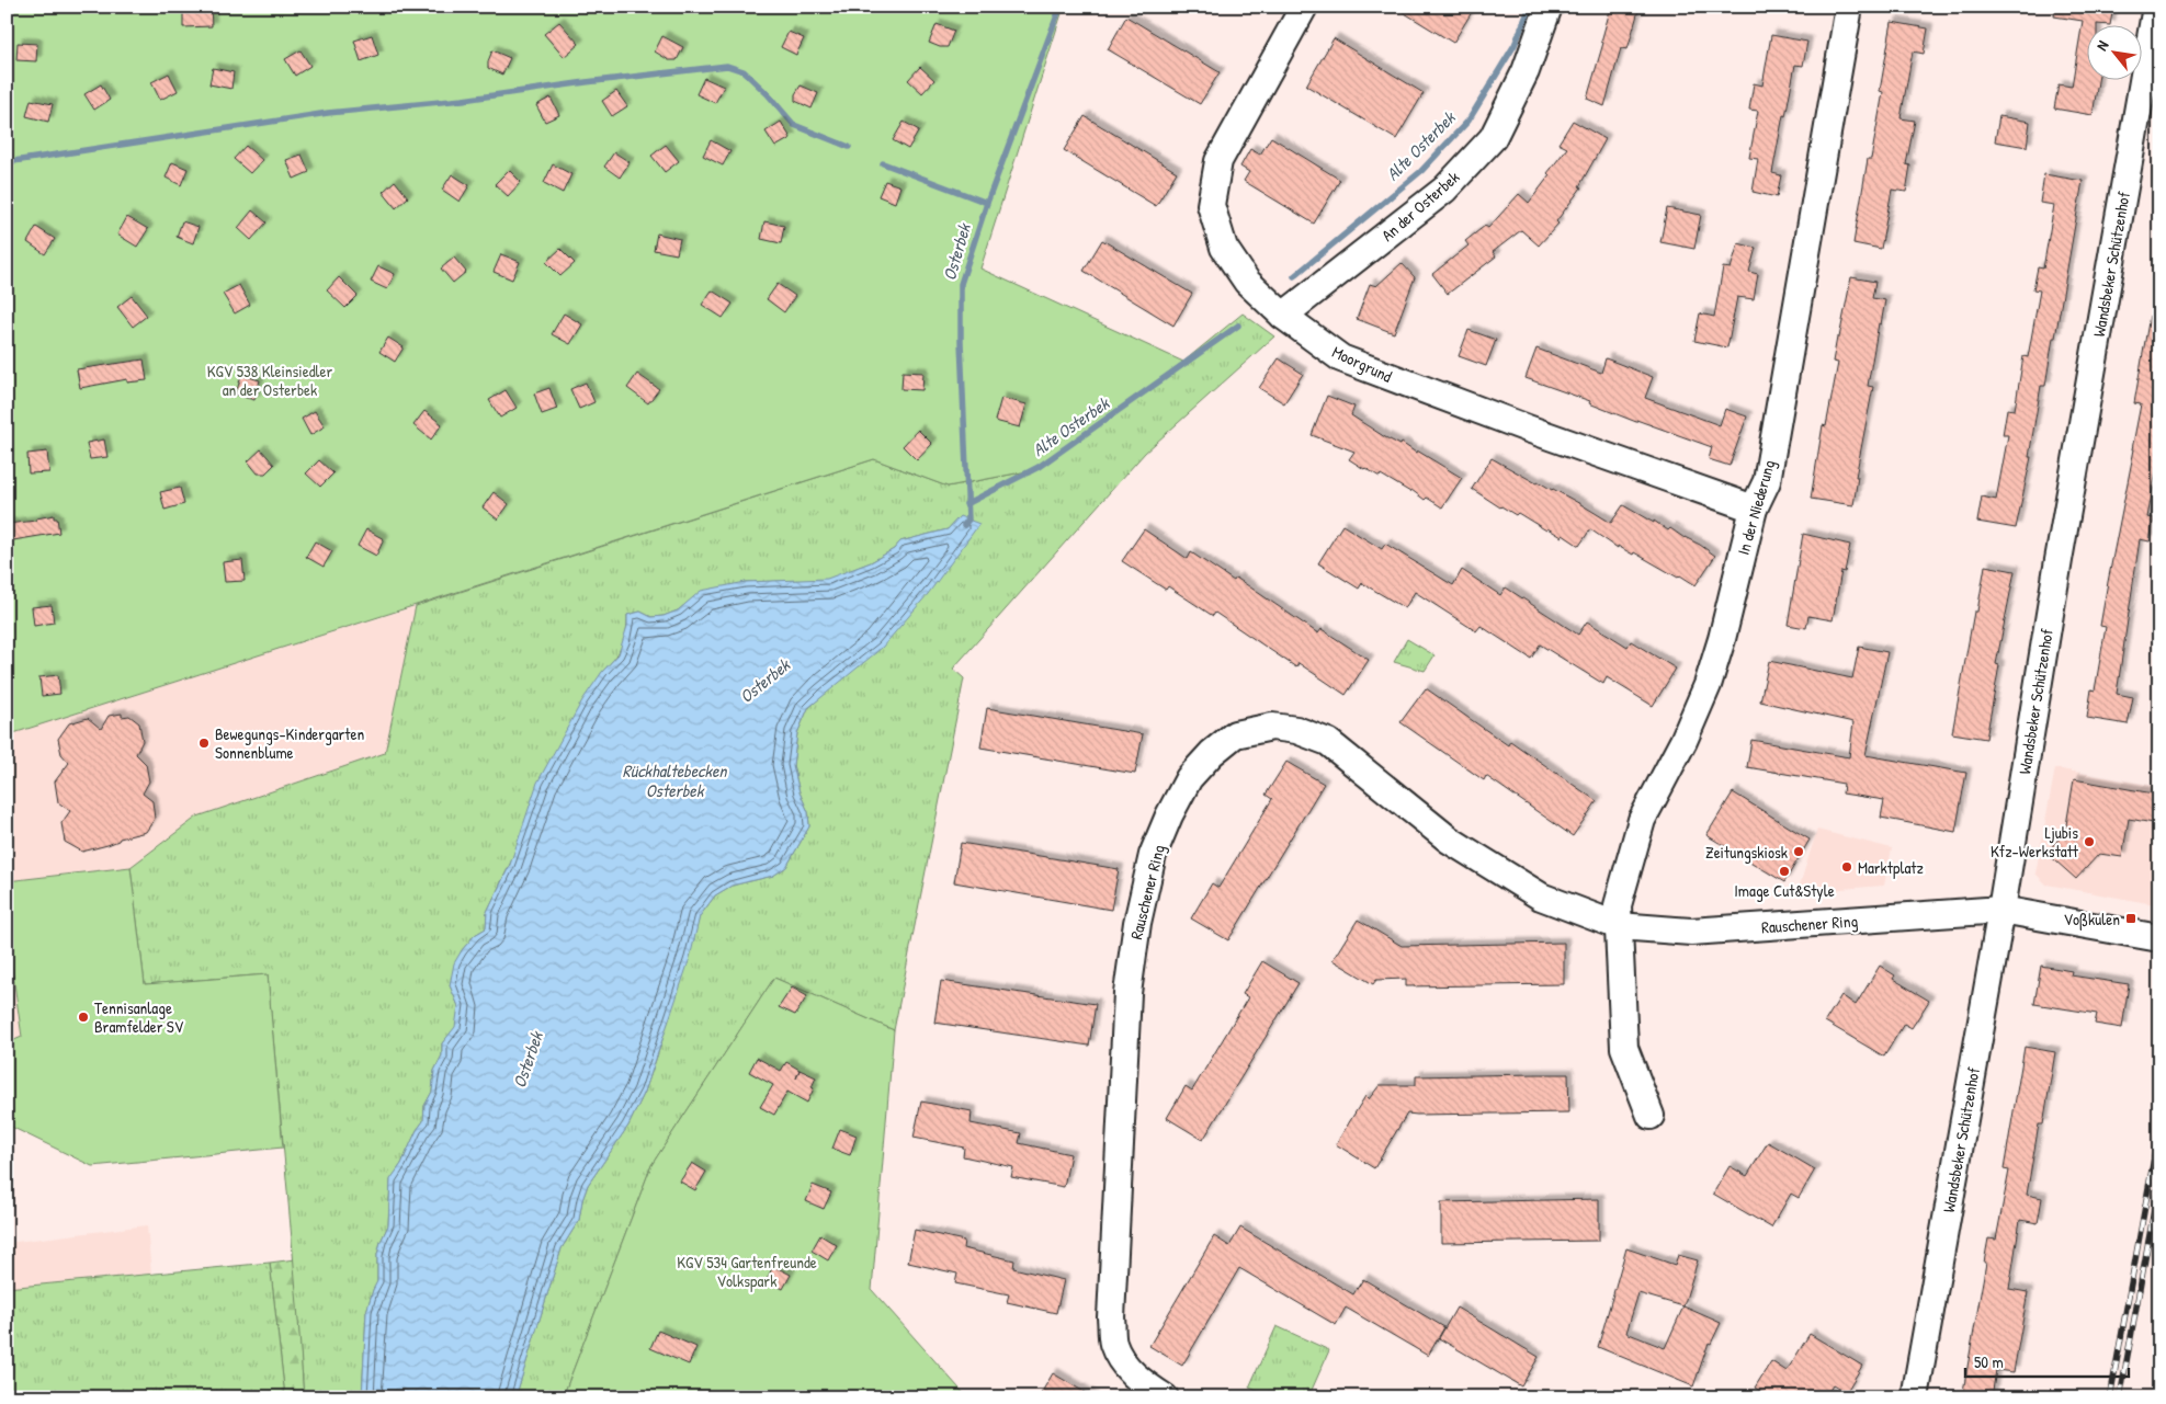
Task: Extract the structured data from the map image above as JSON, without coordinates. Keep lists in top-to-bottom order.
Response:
{
  "streets": {
    "street": [
      "An der Osterbek",
      "Wandsbeker Schützenhof",
      "Moorgrund",
      "In der Niederung",
      "Rauschener Ring"
    ]
  },
  "crossings": [
    ["An der Osterbek", "Moorgrund"],
    ["Wandsbeker Schützenhof", "Rauschener Ring"],
    ["Moorgrund", "In der Niederung"],
    ["In der Niederung", "Rauschener Ring"]
  ],
  "water": ["Alte Osterbek", "Osterbek", "Rückhaltebecken Osterbek"],
  "parks": ["KGV 538 Kleinsiedler an der Osterbek", "KGV 534 Gartenfreunde Volkspark"],
  "places": {
    "other": [
      "Bewegungs-Kindergarten Sonnenblume",
      "Ljubis Kfz-Werkstatt",
      "Zeitungskiosk",
      "Marktplatz",
      "Image Cut&Style",
      "Tennisanlage Bramfelder SV"
    ],
    "transit": ["Voßkulen"]
  },
  "scale_bar": "50 m",
  "north": "top left"
}
